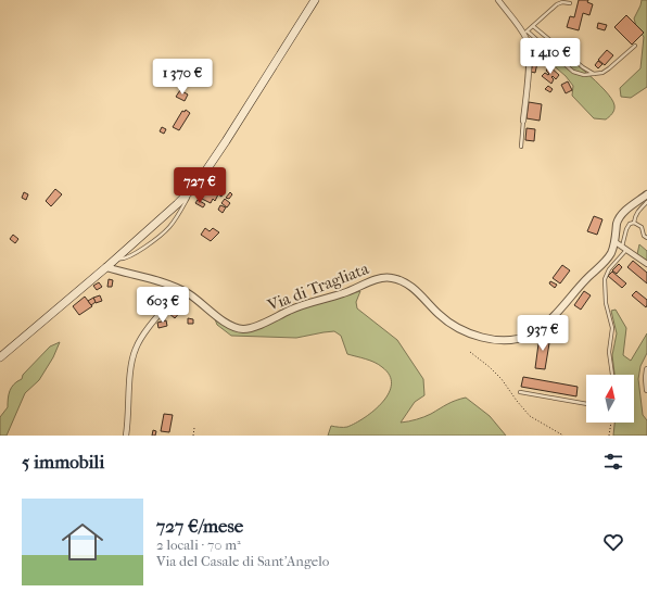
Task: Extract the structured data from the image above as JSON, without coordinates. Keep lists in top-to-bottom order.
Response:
{
  "streets": {
    "street": ["Via di Tragliata"]
  },
  "north": "top",
  "page": {
    "price": [
      "1 410 €",
      "1 370 €",
      "727 €",
      "603 €",
      "937 €"
    ],
    "heading": "5 immobili",
    "list": [
      {
        "name": "727 €/mese",
        "note": "2 locali · 70 m² · Via del Casale di Sant'Angelo"
      }
    ]
  }
}
